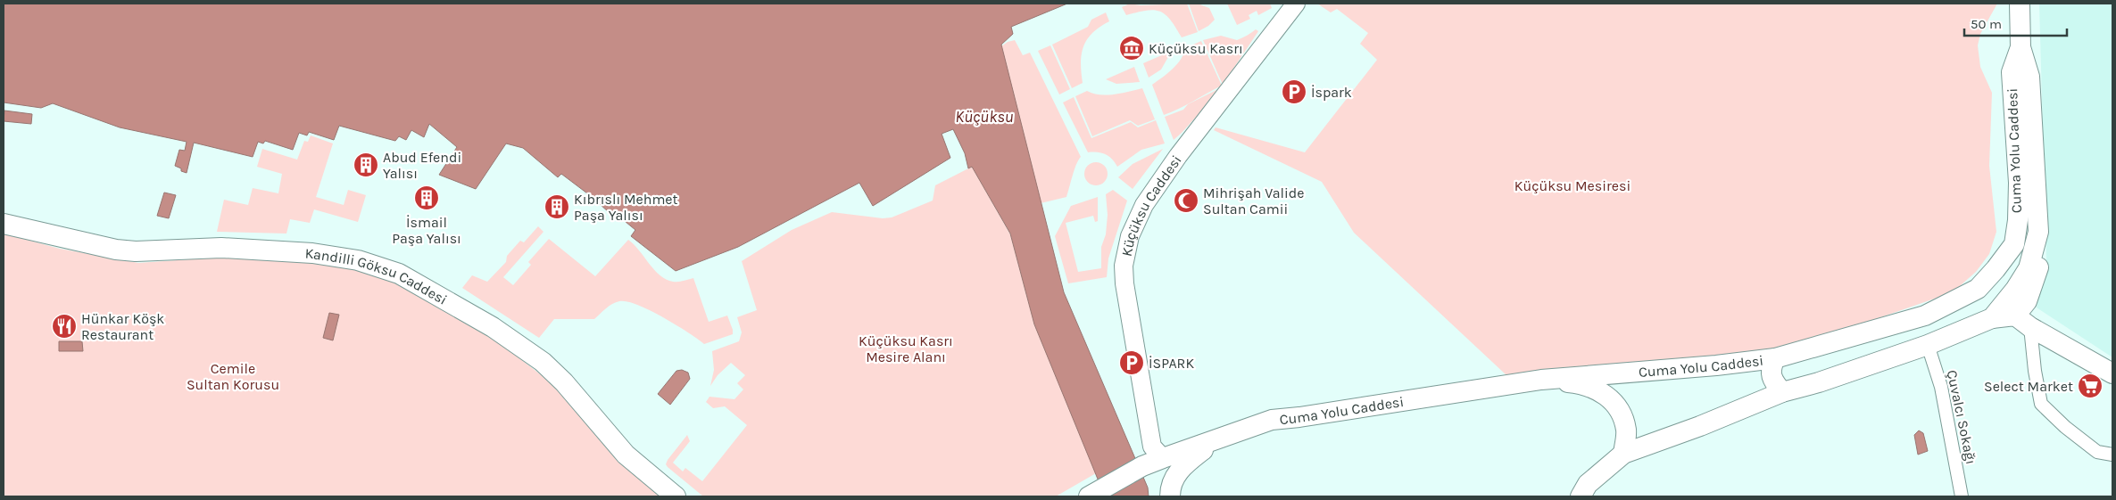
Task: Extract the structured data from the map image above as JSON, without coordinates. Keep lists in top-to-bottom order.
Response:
{
  "streets": {
    "main road": ["Cuma Yolu Caddesi", "Kandilli Göksu Caddesi"],
    "street": ["Küçüksu Caddesi", "Çuvalcı Sokağı"]
  },
  "crossings": [
    ["Cuma Yolu Caddesi", "Küçüksu Caddesi"],
    ["Cuma Yolu Caddesi", "Çuvalcı Sokağı"]
  ],
  "water": ["Küçüksu"],
  "parks": ["Küçüksu Mesiresi", "Küçüksu Kasrı Mesire Alanı", "Cemile Sultan Korusu"],
  "places": {
    "museum": ["Küçüksu Kasrı"],
    "parking": ["İspark", "İSPARK"],
    "building": ["Abud Efendi Yalısı", "İsmail Paşa Yalısı", "Kıbrıslı Mehmet Paşa Yalısı"],
    "mosque": ["Mihrişah Valide Sultan Camii"],
    "restaurant": ["Hünkar Köşk Restaurant"],
    "supermarket": ["Select Market"]
  },
  "scale_bar": "50 m"
}
